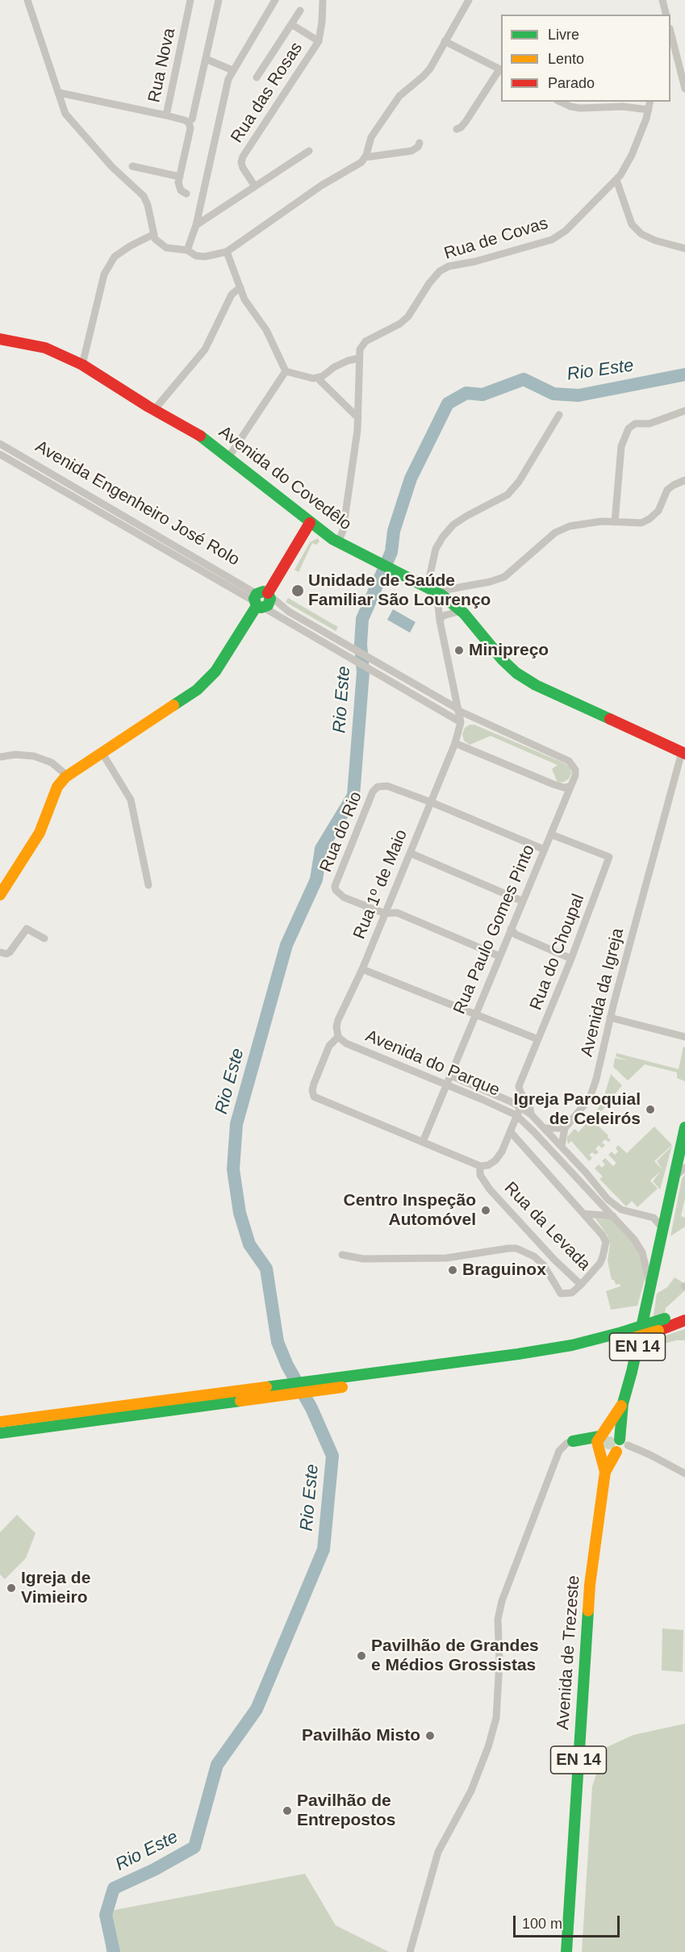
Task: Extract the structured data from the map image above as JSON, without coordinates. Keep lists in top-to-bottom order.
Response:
{
  "streets": {
    "main road": ["Avenida do Covedêlo", "EN 14", "Avenida de Trezeste"],
    "street": [
      "Rua Nova",
      "Rua das Rosas",
      "Rua de Covas",
      "Avenida Engenheiro José Rolo",
      "Rua do Rio",
      "Rua 1º de Maio",
      "Rua Paulo Gomes Pinto",
      "Rua do Choupal",
      "Avenida da Igreja",
      "Avenida do Parque",
      "Rua da Levada"
    ]
  },
  "crossings": [
    ["Avenida do Covedêlo", "Avenida da Igreja"],
    ["Avenida Engenheiro José Rolo", "Rua Paulo Gomes Pinto"],
    ["Rua do Rio", "Rua 1º de Maio"],
    ["Rua 1º de Maio", "Avenida do Parque"],
    ["Rua Paulo Gomes Pinto", "Rua do Choupal"],
    ["Rua Paulo Gomes Pinto", "Avenida do Parque"],
    ["Rua do Choupal", "Avenida do Parque"],
    ["Avenida da Igreja", "Avenida do Parque"],
    ["Avenida do Parque", "Rua da Levada"],
    ["Avenida do Parque", "EN 14"],
    ["EN 14", "Avenida de Trezeste"]
  ],
  "water": ["Rio Este"],
  "places": [
    "Unidade de Saúde Familiar São Lourenço",
    "Minipreço",
    "Igreja Paroquial de Celeirós",
    "Centro Inspeção Automóvel",
    "Braguinox",
    "Igreja de Vimieiro",
    "Pavilhão de Grandes e Médios Grossistas",
    "Pavilhão Misto",
    "Pavilhão de Entrepostos"
  ],
  "legend": ["Livre", "Lento", "Parado"],
  "scale_bar": "100 m"
}
